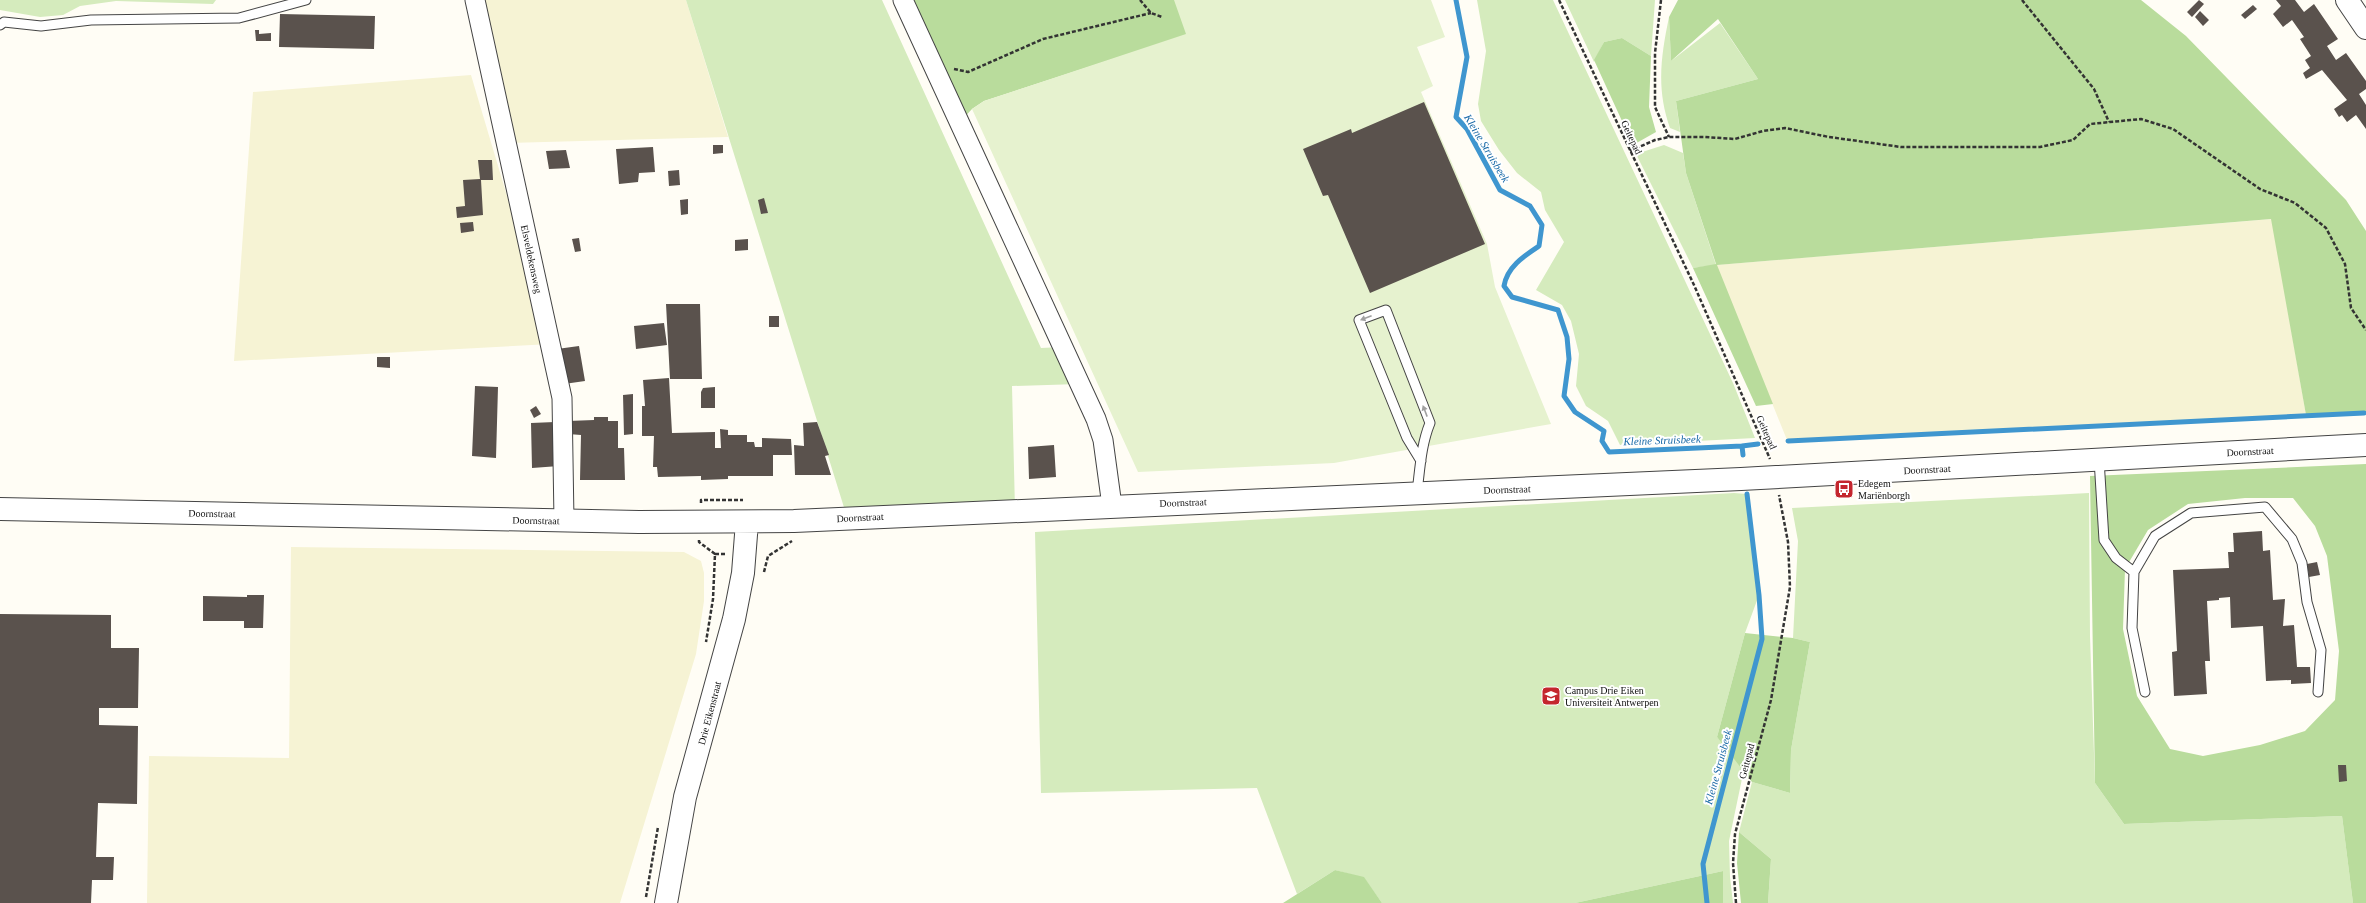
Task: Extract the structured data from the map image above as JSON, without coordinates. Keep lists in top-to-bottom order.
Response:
{
  "streets": {
    "street": ["Elsveldekensweg", "Doornstraat", "Drie Eikenstraat"],
    "path": ["Geitepad"]
  },
  "crossings": [
    ["Geitepad", "Doornstraat"],
    ["Elsveldekensweg", "Doornstraat"],
    ["Doornstraat", "Drie Eikenstraat"]
  ],
  "water": ["Kleine Struisbeek"],
  "places": {
    "bus stop": ["Edegem Mariënborgh"],
    "school or university": ["Campus Drie Eiken Universiteit Antwerpen"]
  }
}
